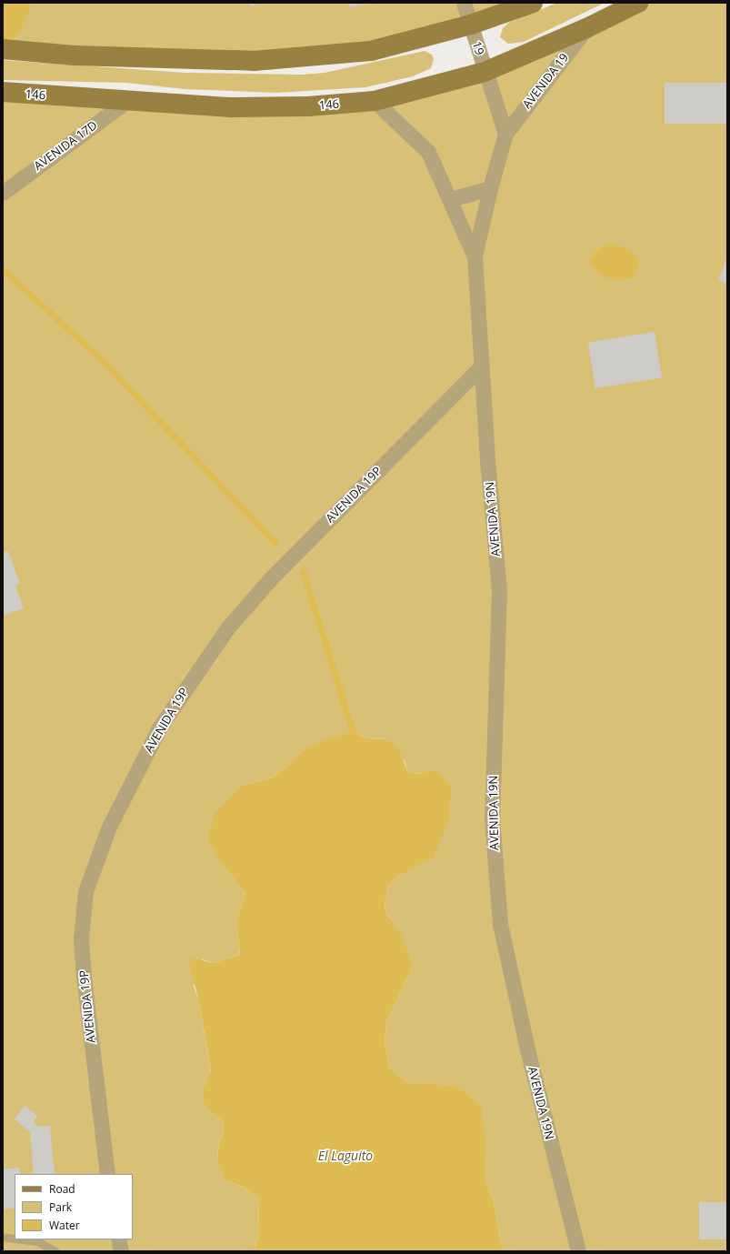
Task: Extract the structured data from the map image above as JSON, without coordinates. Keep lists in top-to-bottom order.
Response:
{
  "streets": {
    "main road": ["146"],
    "street": [
      "19",
      "AVENIDA 19",
      "AVENIDA 17D",
      "AVENIDA 19P",
      "AVENIDA 19N"
    ]
  },
  "crossings": [
    ["19", "146"],
    ["AVENIDA 19", "146"],
    ["AVENIDA 19", "AVENIDA 19P"],
    ["AVENIDA 19", "AVENIDA 19N"],
    ["146", "AVENIDA 17D"],
    ["AVENIDA 19P", "AVENIDA 19N"]
  ],
  "water": ["El Laguito"],
  "legend": ["Road", "Park", "Water"]
}
